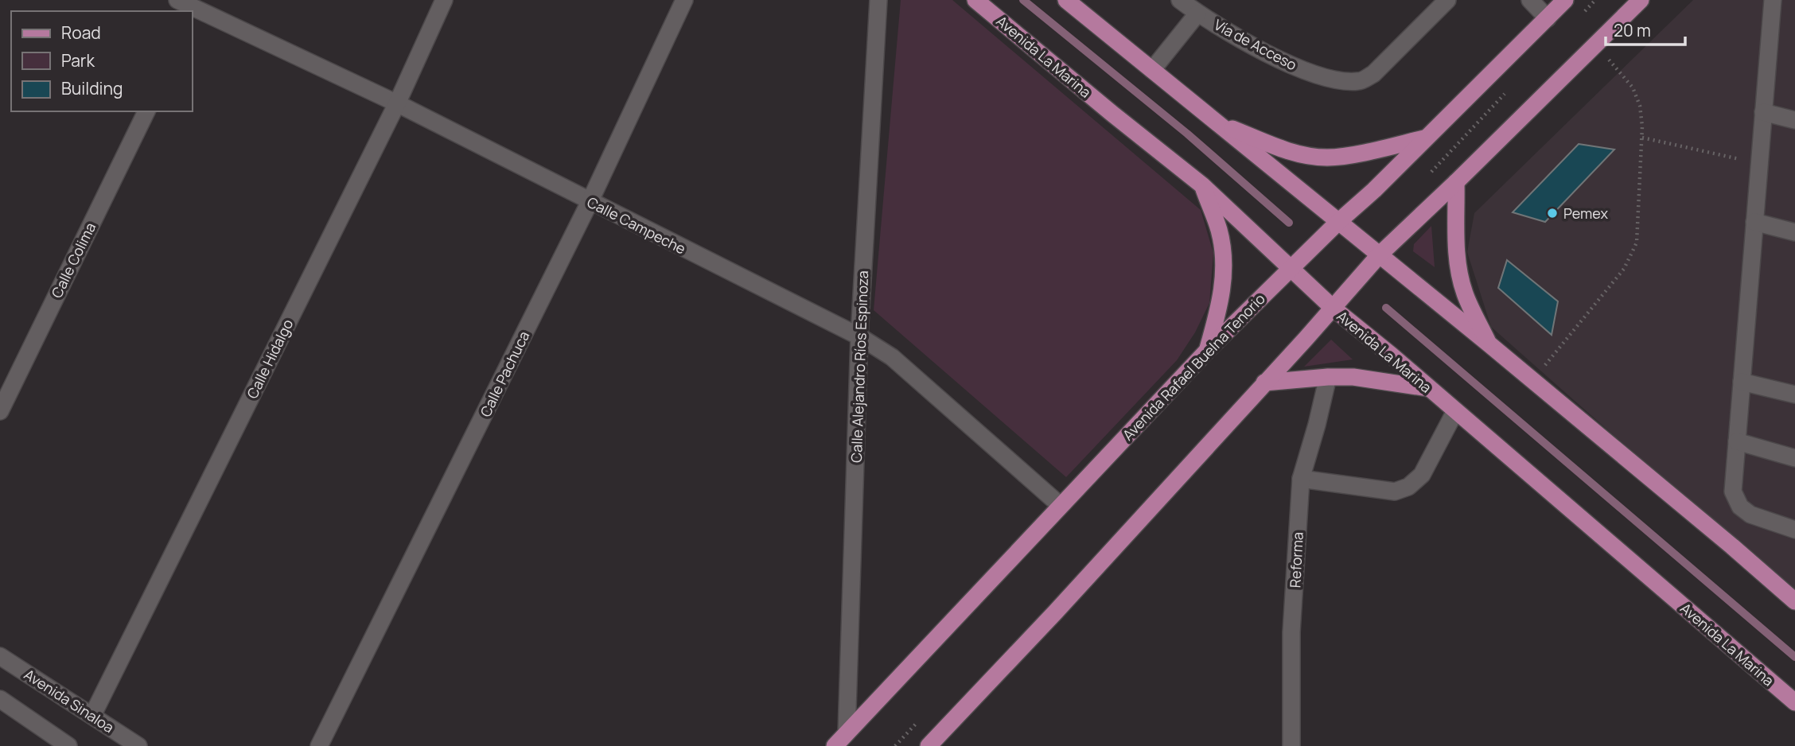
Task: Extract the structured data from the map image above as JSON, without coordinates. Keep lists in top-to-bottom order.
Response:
{
  "streets": {
    "main road": ["Avenida La Marina", "Avenida Rafael Buelna Tenorio"],
    "street": [
      "Vía de Acceso",
      "Calle Campeche",
      "Calle Colima",
      "Calle Hidalgo",
      "Calle Alejandro Ríos Espinoza",
      "Calle Pachuca",
      "Reforma",
      "Avenida Sinaloa"
    ]
  },
  "crossings": [
    ["Avenida La Marina", "Avenida Rafael Buelna Tenorio"],
    ["Calle Campeche", "Calle Hidalgo"],
    ["Calle Campeche", "Calle Alejandro Ríos Espinoza"],
    ["Calle Campeche", "Avenida Rafael Buelna Tenorio"],
    ["Calle Campeche", "Calle Pachuca"],
    ["Calle Hidalgo", "Avenida Sinaloa"],
    ["Calle Alejandro Ríos Espinoza", "Avenida Rafael Buelna Tenorio"]
  ],
  "places": ["Pemex"],
  "legend": ["Road", "Park", "Building"],
  "scale_bar": "20 m"
}
